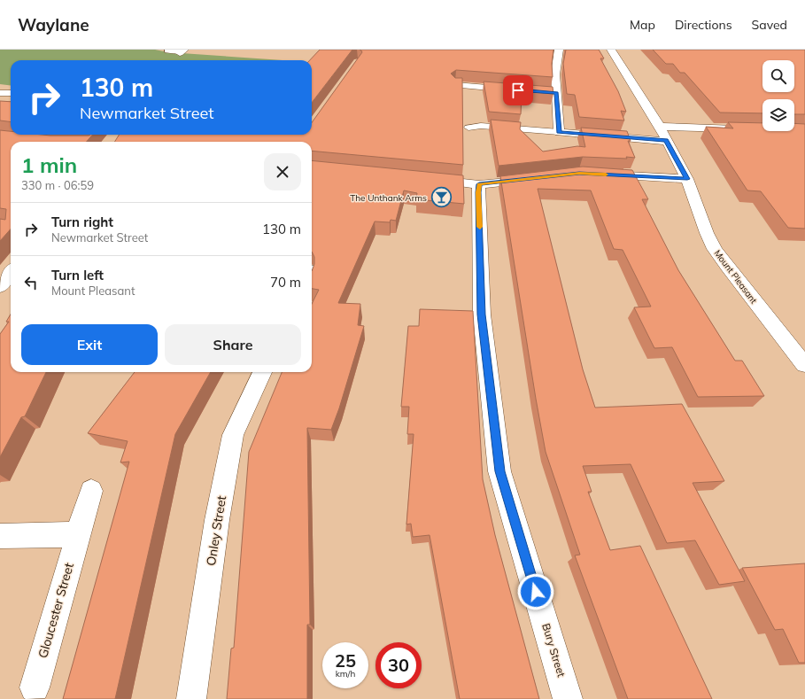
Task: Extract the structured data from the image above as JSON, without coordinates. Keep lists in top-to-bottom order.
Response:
{
  "streets": {
    "street": [
      "Mount Pleasant",
      "Onley Street",
      "Gloucester Street",
      "Bury Street"
    ]
  },
  "places": {
    "bar": ["The Unthank Arms"]
  },
  "page": {
    "header": "Waylane",
    "nav": ["Map", "Directions", "Saved"],
    "turn": ["130 m", "Newmarket Street"],
    "heading": ["1 min", "330 m · 06:59"],
    "list": [
      {
        "name": "Turn right",
        "note": "Newmarket Street",
        "value": "130 m"
      },
      {
        "name": "Turn left",
        "note": "Mount Pleasant",
        "value": "70 m"
      }
    ],
    "buttons": ["Exit", "Share"],
    "speed": "25 km/h",
    "limit": "30"
  }
}
